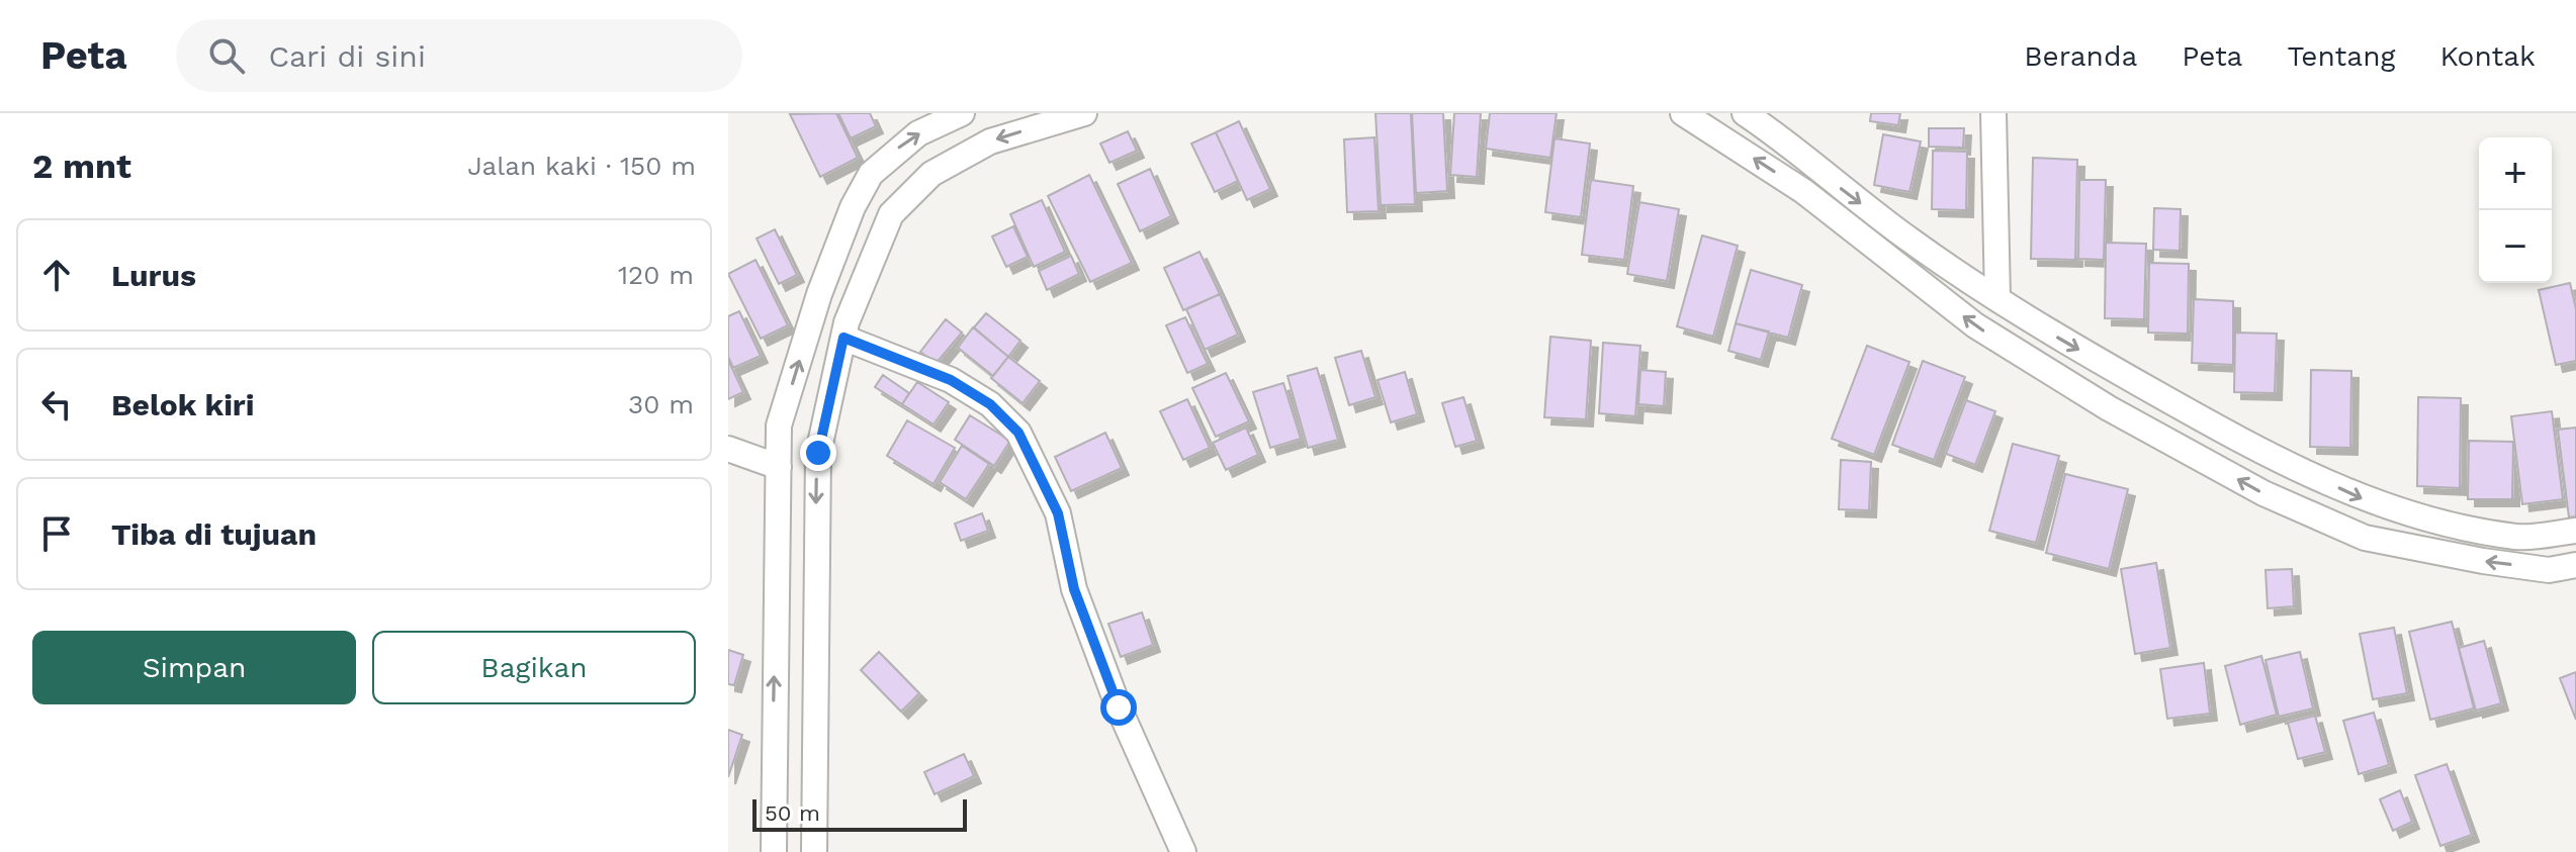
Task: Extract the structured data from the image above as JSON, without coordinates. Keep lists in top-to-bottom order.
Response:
{
  "scale_bar": "50 m",
  "page": {
    "header": "Peta",
    "search": "Cari di sini",
    "nav": [
      "Beranda",
      "Peta",
      "Tentang",
      "Kontak"
    ],
    "heading": ["2 mnt", "Jalan kaki · 150 m"],
    "map_buttons": ["+", "−"],
    "list": [
      ["Lurus", "120 m"],
      ["Belok kiri", "30 m"],
      "Tiba di tujuan"
    ],
    "buttons": ["Simpan", "Bagikan"],
    "scale": "50 m"
  }
}
